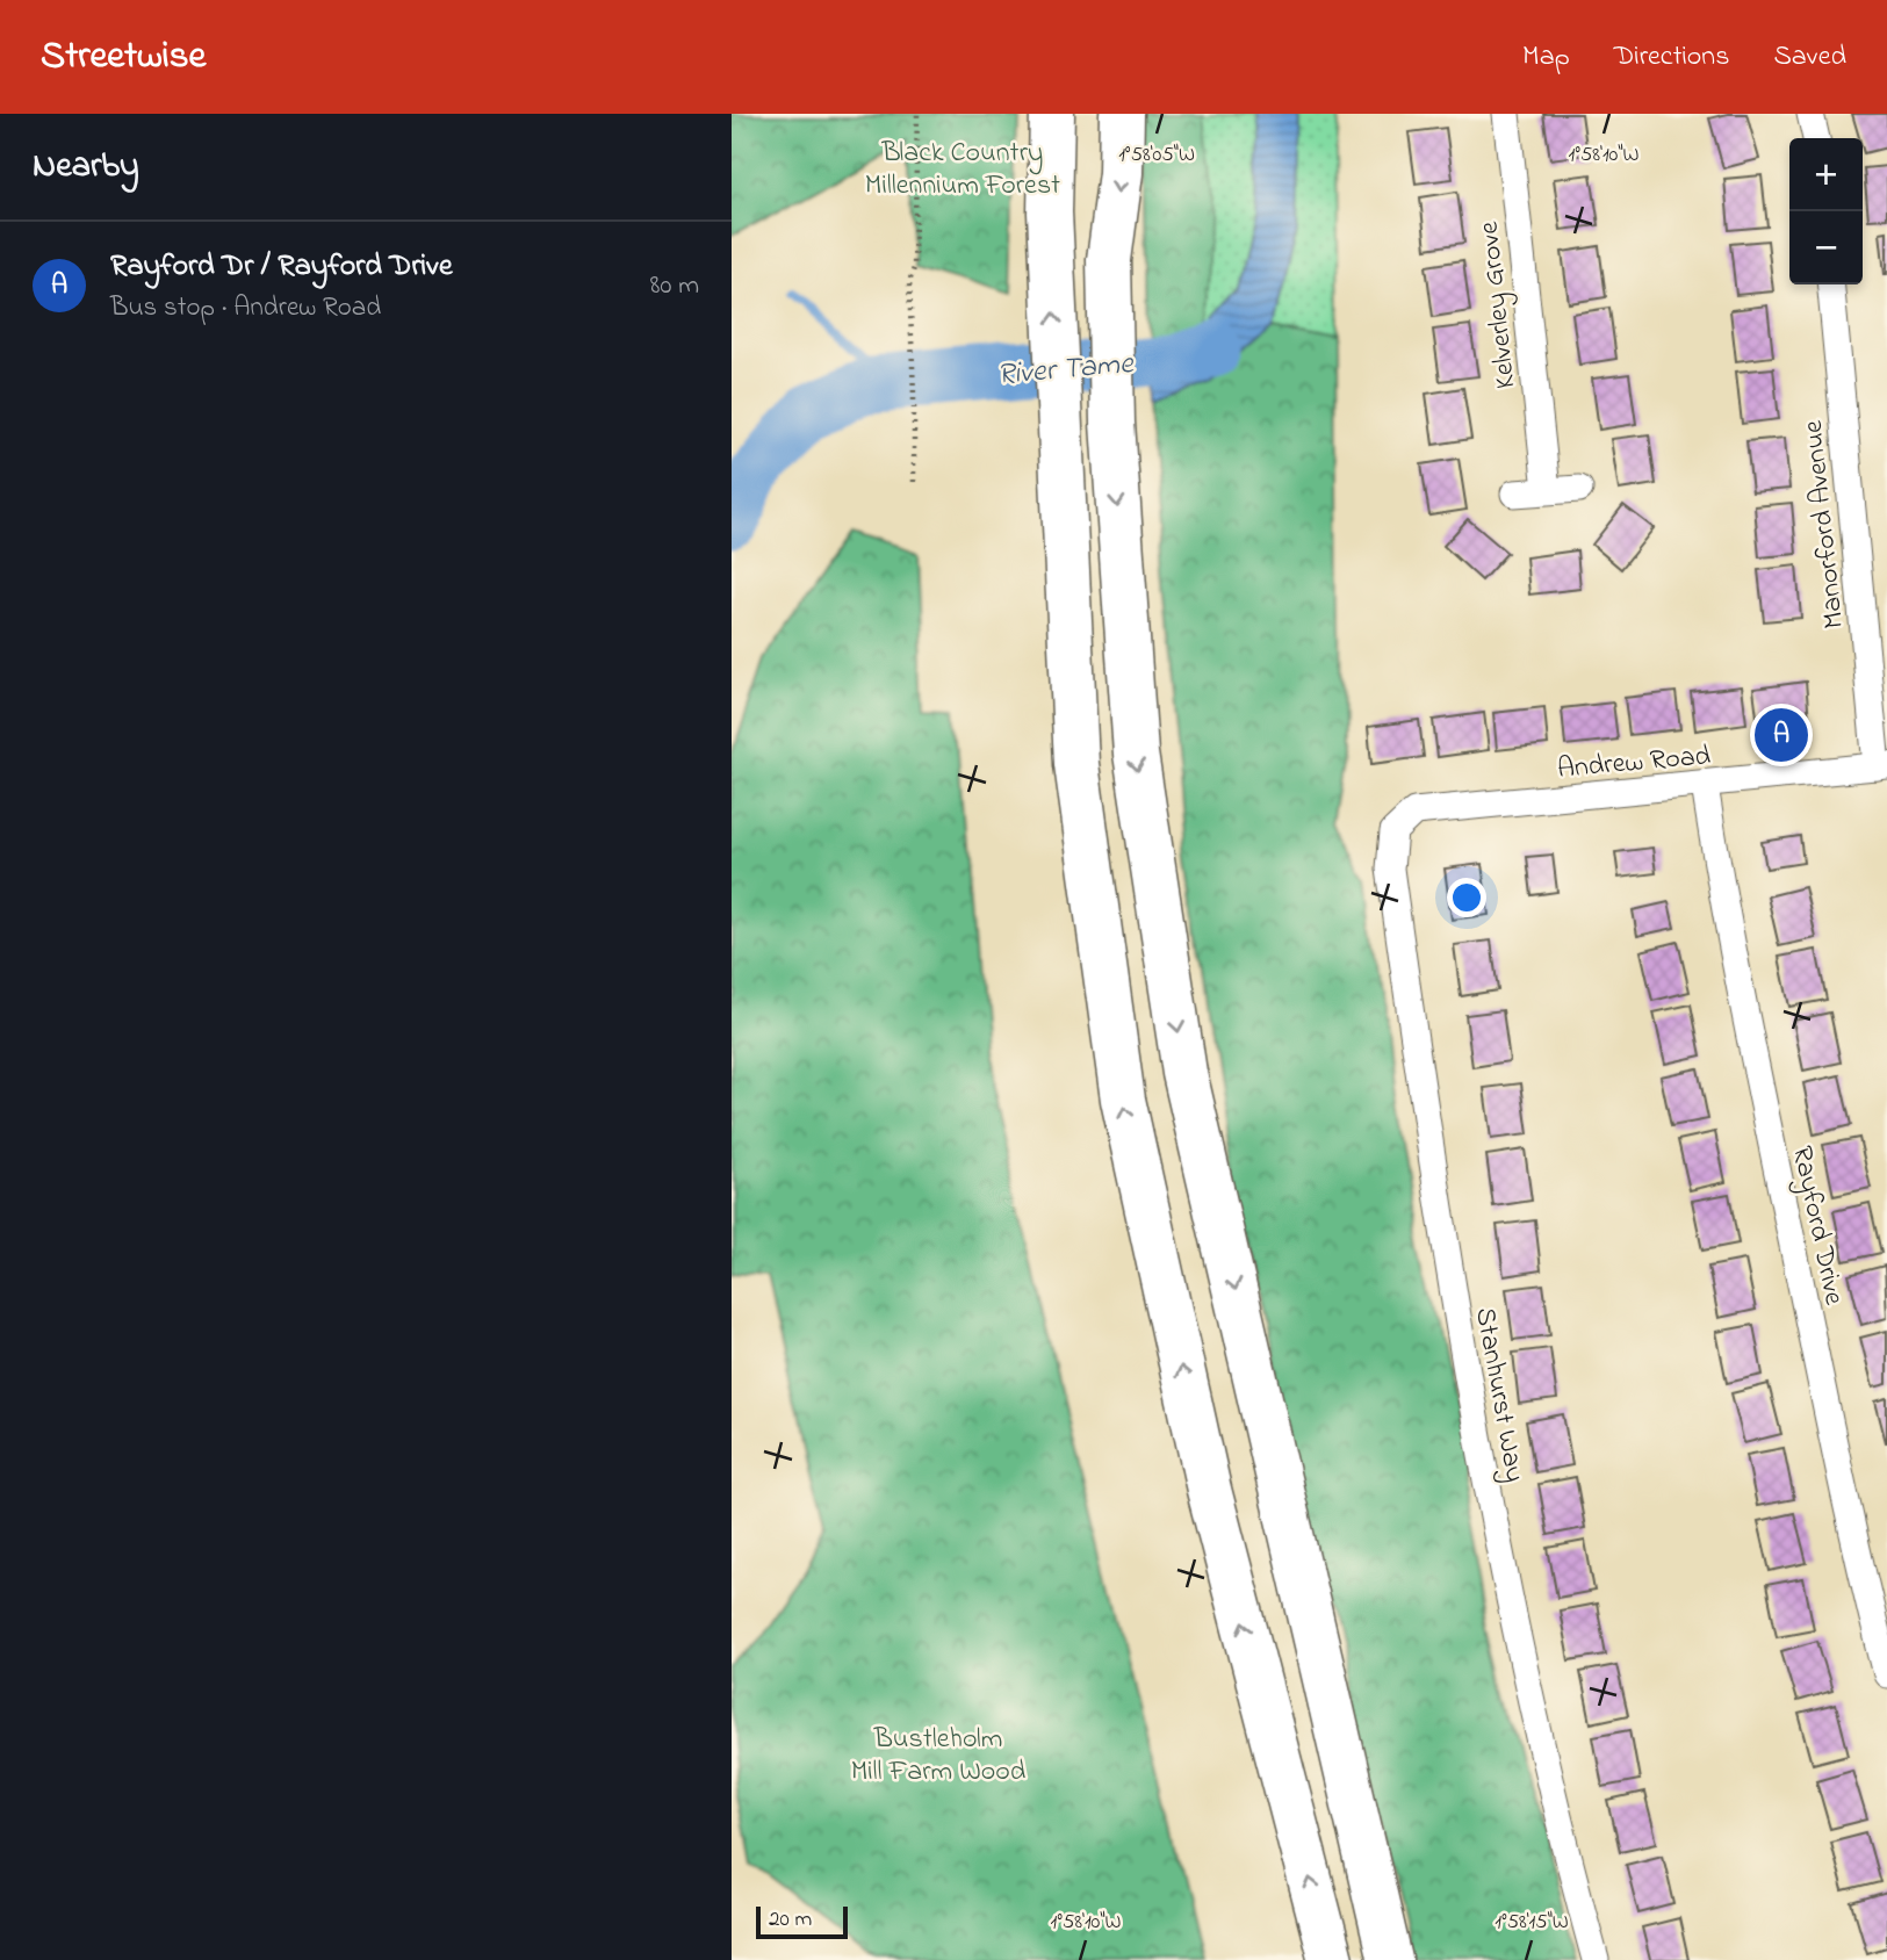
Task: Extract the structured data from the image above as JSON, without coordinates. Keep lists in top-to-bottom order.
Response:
{
  "streets": {
    "street": [
      "Kelverley Grove",
      "Manorford Avenue",
      "Andrew Road",
      "Rayford Drive",
      "Stanhurst Way"
    ]
  },
  "crossings": [
    ["Manorford Avenue", "Andrew Road"],
    ["Andrew Road", "Rayford Drive"],
    ["Andrew Road", "Stanhurst Way"]
  ],
  "water": ["River Tame"],
  "parks": ["Black Country Millennium Forest", "Bustleholm Mill Farm Wood"],
  "scale_bar": "20 m",
  "page": {
    "header": "Streetwise",
    "nav": ["Map", "Directions", "Saved"],
    "heading": "Nearby",
    "map_buttons": ["+", "−"],
    "list": [
      {
        "mark": "A",
        "name": "Rayford Dr / Rayford Drive",
        "note": "Bus stop · Andrew Road",
        "value": "80 m"
      }
    ],
    "pins": "A",
    "scale": "20 m"
  },
  "coordinates": ["1°58'05\"W", "1°58'10\"W", "1°58'15\"W"]
}
